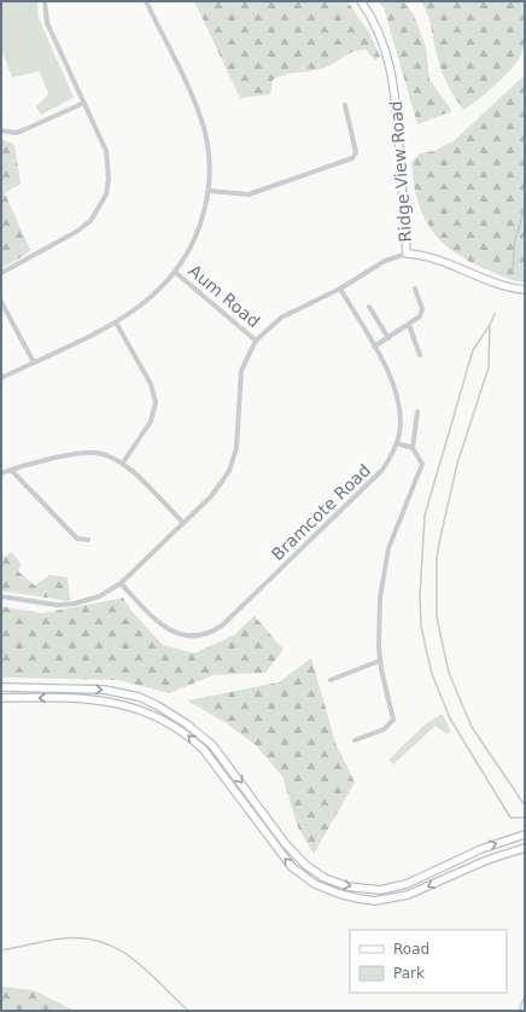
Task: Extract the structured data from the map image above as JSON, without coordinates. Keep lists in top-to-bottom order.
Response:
{
  "streets": {
    "main road": ["Ridge View Road"],
    "street": ["Aum Road", "Bramcote Road"]
  },
  "legend": ["Road", "Park"]
}
